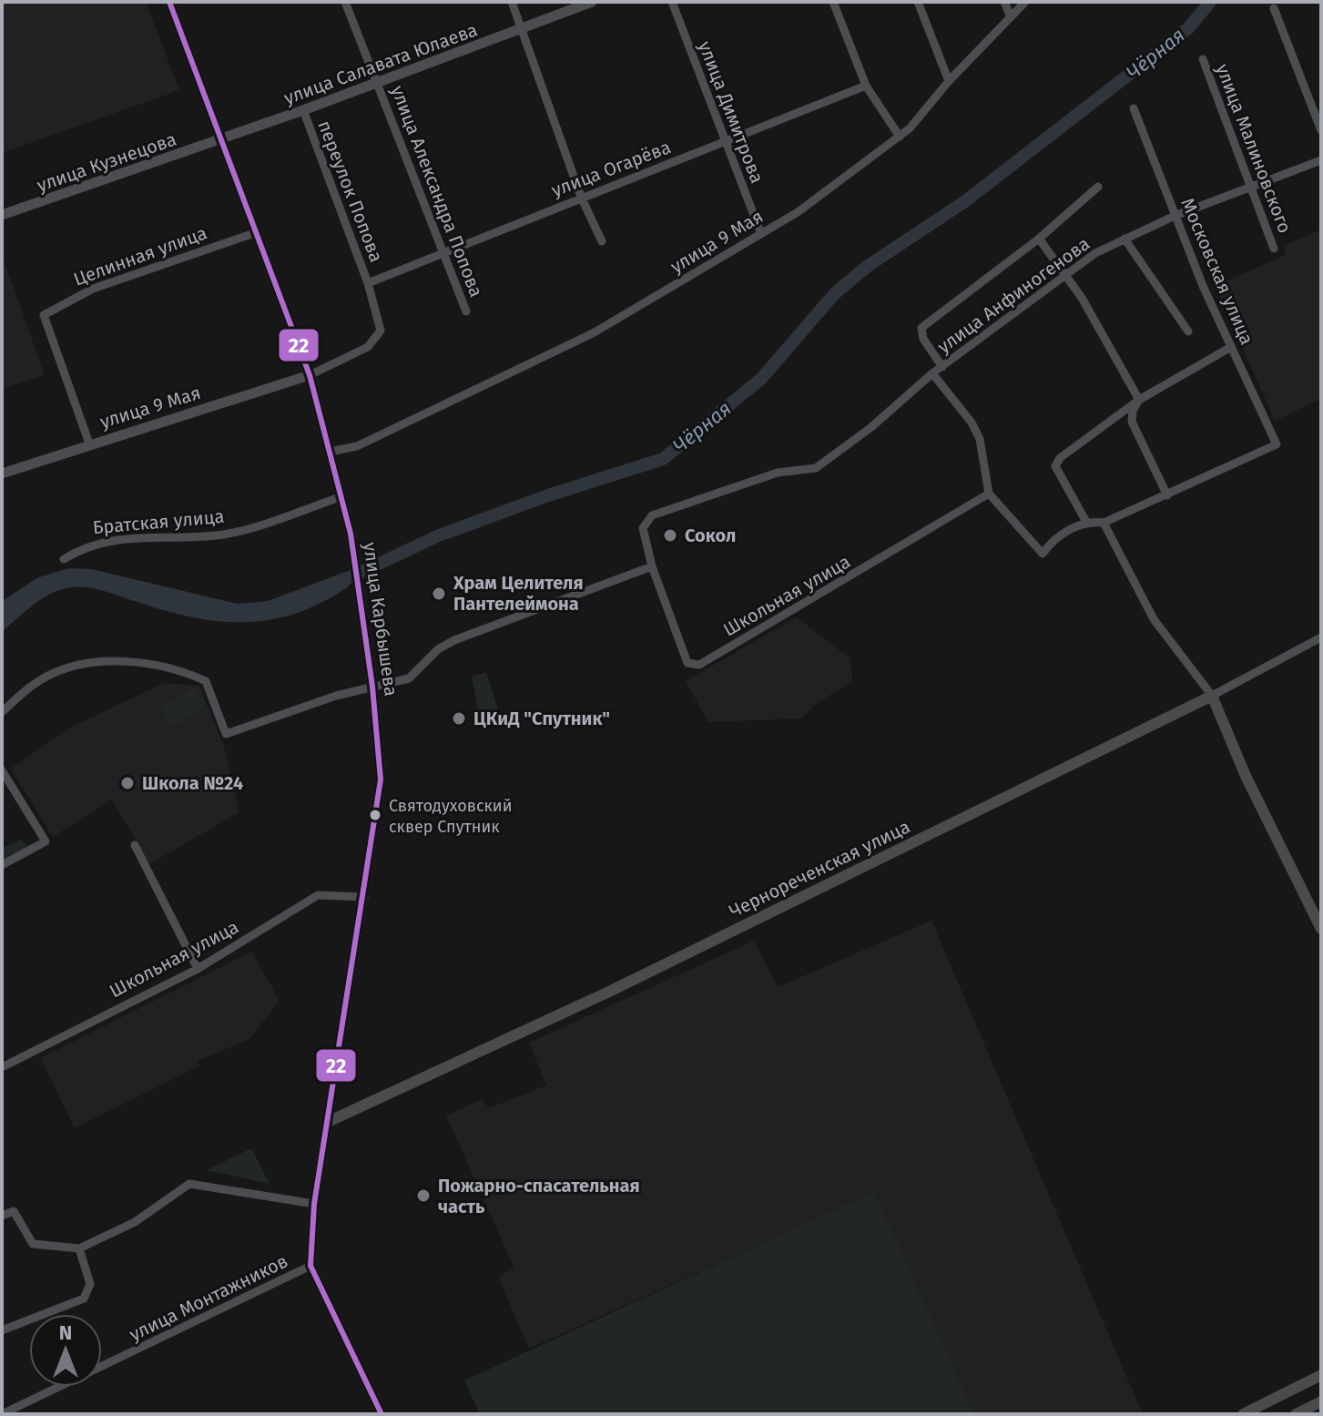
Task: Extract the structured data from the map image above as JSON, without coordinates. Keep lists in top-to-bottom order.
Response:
{
  "streets": {
    "main road": ["улица Карбышева", "Чернореченская улица"],
    "street": [
      "улица Салавата Юлаева",
      "улица Димитрова",
      "улица Малиновского",
      "улица Кузнецова",
      "улица Огарёва",
      "переулок Попова",
      "улица Александра Попова",
      "улица 9 Мая",
      "Целинная улица",
      "Московская улица",
      "улица Анфиногенова",
      "Братская улица",
      "Школьная улица",
      "улица Монтажников"
    ]
  },
  "crossings": [
    ["улица Салавата Юлаева", "улица Кузнецова"],
    ["улица Салавата Юлаева", "переулок Попова"],
    ["улица Салавата Юлаева", "улица Александра Попова"],
    ["улица Салавата Юлаева", "улица Карбышева"],
    ["улица Димитрова", "улица Огарёва"],
    ["улица Димитрова", "улица 9 Мая"],
    ["улица Малиновского", "улица Анфиногенова"],
    ["улица Кузнецова", "улица Карбышева"],
    ["улица Огарёва", "переулок Попова"],
    ["улица Огарёва", "улица Александра Попова"],
    ["переулок Попова", "улица 9 Мая"],
    ["переулок Попова", "улица Карбышева"],
    ["улица 9 Мая", "Целинная улица"],
    ["улица 9 Мая", "улица Карбышева"],
    ["Целинная улица", "улица Карбышева"],
    ["Московская улица", "улица Анфиногенова"],
    ["улица Анфиногенова", "Школьная улица"],
    ["Братская улица", "улица Карбышева"],
    ["Школьная улица", "улица Карбышева"],
    ["улица Карбышева", "Чернореченская улица"],
    ["улица Карбышева", "улица Монтажников"]
  ],
  "water": ["Чёрная"],
  "places": [
    "Сокол",
    "Храм Целителя Пантелеймона",
    "ЦКиД \"Спутник\"",
    "Школа №24",
    "Святодуховский сквер Спутник",
    "Пожарно-спасательная часть"
  ],
  "lines": ["transit line 22"],
  "north": "top"
}
